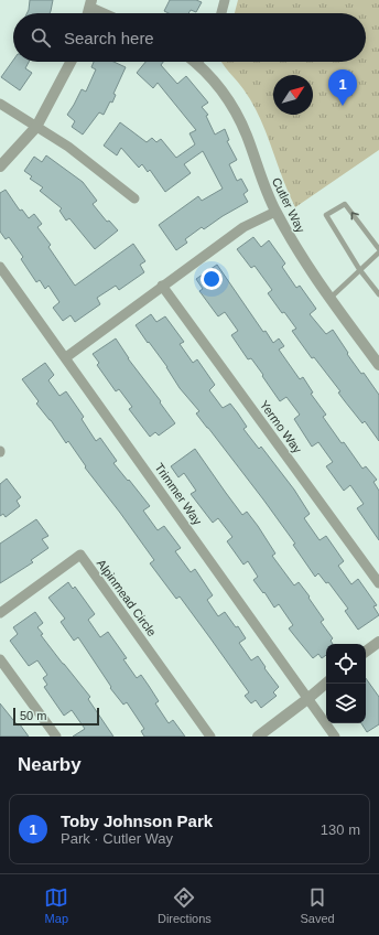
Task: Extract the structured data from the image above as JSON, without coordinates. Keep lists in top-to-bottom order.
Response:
{
  "streets": {
    "street": [
      "Cutler Way",
      "Yermo Way",
      "Trimmer Way",
      "Alpinmead Circle"
    ]
  },
  "scale_bar": "50 m",
  "north": "top right",
  "page": {
    "search": "Search here",
    "pins": "1",
    "scale": "50 m",
    "heading": "Nearby",
    "list": [
      {
        "mark": "1",
        "name": "Toby Johnson Park",
        "note": "Park · Cutler Way",
        "value": "130 m"
      }
    ],
    "nav": ["Map", "Directions", "Saved"]
  }
}
